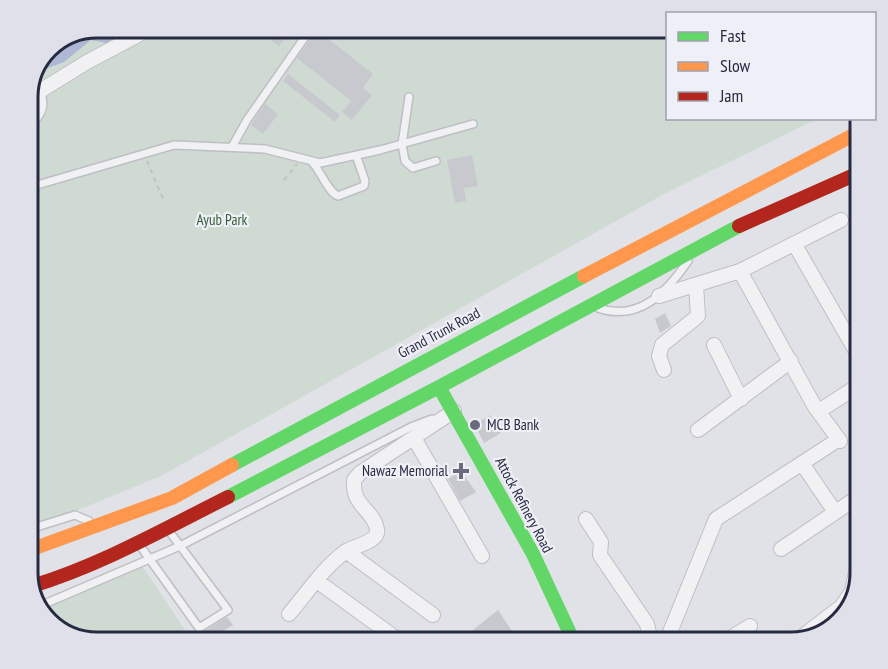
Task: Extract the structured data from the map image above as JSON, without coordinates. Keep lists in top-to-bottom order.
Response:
{
  "streets": {
    "main road": ["Grand Trunk Road", "Attock Refinery Road"]
  },
  "parks": ["Ayub Park"],
  "places": {
    "other": ["MCB Bank"],
    "health": ["Nawaz Memorial"]
  },
  "legend": ["Fast", "Slow", "Jam"]
}
